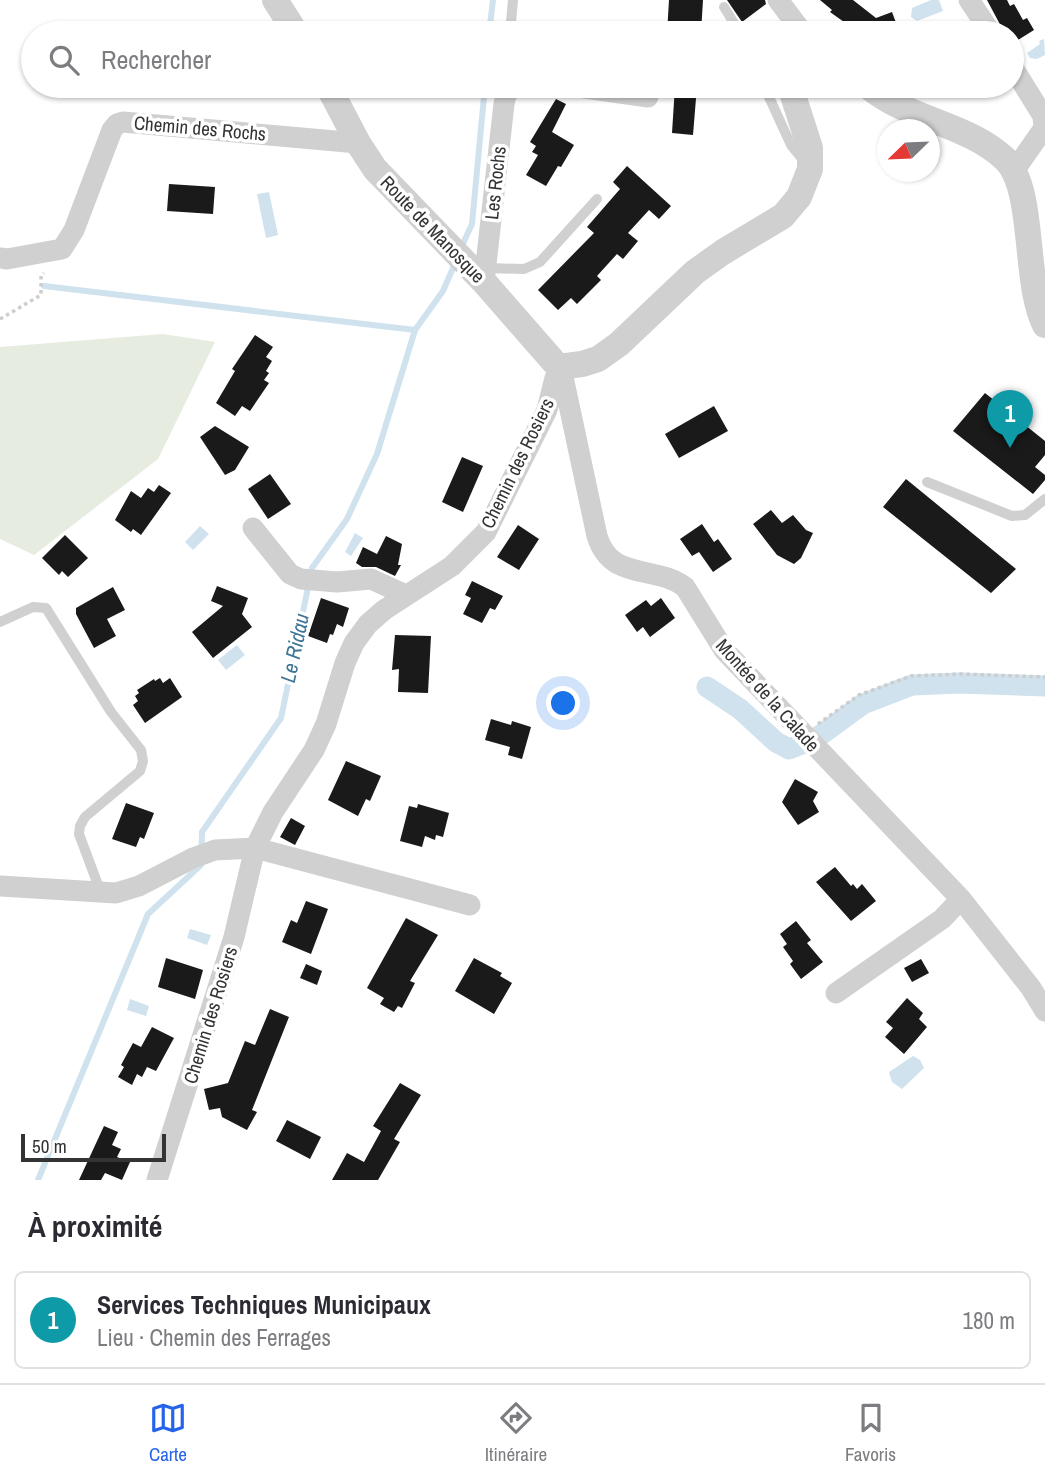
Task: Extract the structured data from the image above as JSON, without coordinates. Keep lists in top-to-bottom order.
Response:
{
  "streets": {
    "street": [
      "Chemin des Rochs",
      "Les Rochs",
      "Route de Manosque",
      "Chemin des Rosiers",
      "Montée de la Calade"
    ]
  },
  "crossings": [
    ["Chemin des Rochs", "Route de Manosque"],
    ["Les Rochs", "Route de Manosque"],
    ["Route de Manosque", "Chemin des Rosiers"],
    ["Route de Manosque", "Montée de la Calade"],
    ["Chemin des Rosiers", "Montée de la Calade"]
  ],
  "water": ["Le Ridau"],
  "scale_bar": "50 m",
  "north": "bottom left",
  "page": {
    "search": "Rechercher",
    "pins": "1",
    "scale": "50 m",
    "heading": "À proximité",
    "list": [
      {
        "mark": "1",
        "name": "Services Techniques Municipaux",
        "note": "Lieu · Chemin des Ferrages",
        "value": "180 m"
      }
    ],
    "nav": ["Carte", "Itinéraire", "Favoris"]
  }
}
